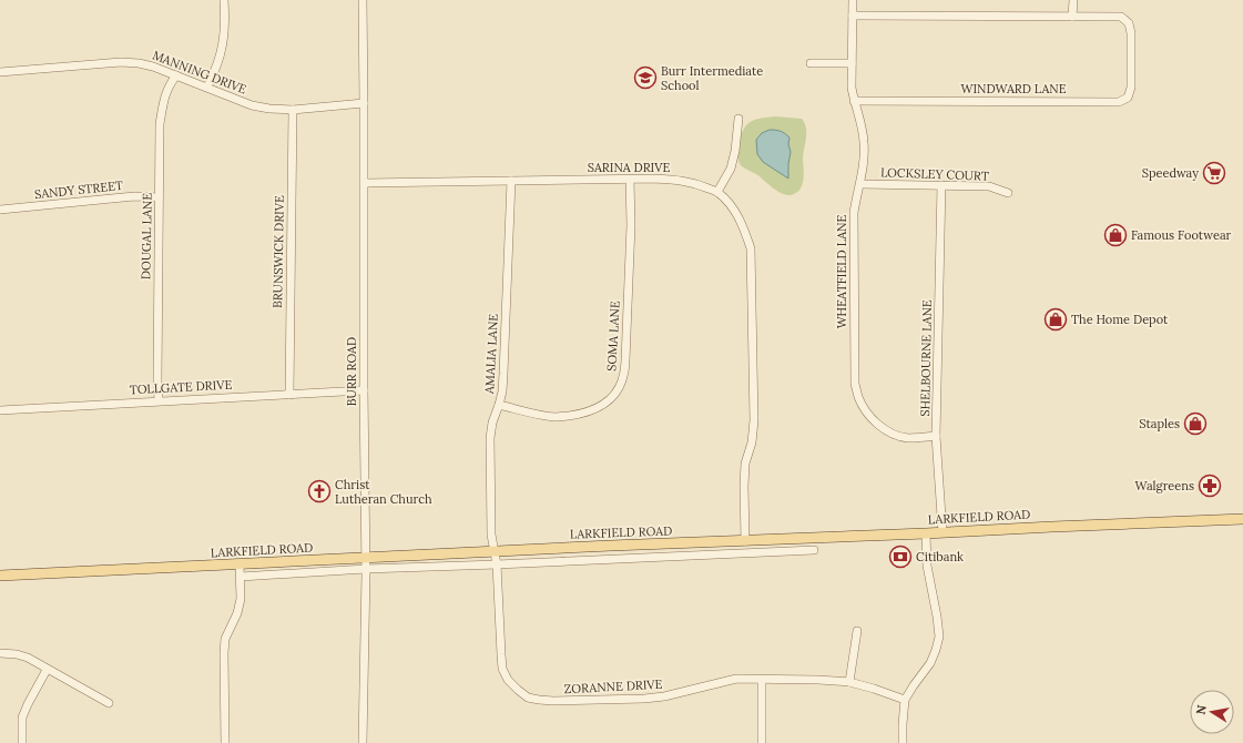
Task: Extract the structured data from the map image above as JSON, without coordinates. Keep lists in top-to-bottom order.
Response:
{
  "streets": {
    "main road": ["LARKFIELD ROAD"],
    "street": [
      "MANNING DRIVE",
      "WINDWARD LANE",
      "SARINA DRIVE",
      "LOCKSLEY COURT",
      "SANDY STREET",
      "DOUGAL LANE",
      "BRUNSWICK DRIVE",
      "WHEATFIELD LANE",
      "SOMA LANE",
      "AMALIA LANE",
      "SHELBOURNE LANE",
      "BURR ROAD",
      "TOLLGATE DRIVE",
      "ZORANNE DRIVE"
    ]
  },
  "crossings": [
    ["MANNING DRIVE", "DOUGAL LANE"],
    ["MANNING DRIVE", "BRUNSWICK DRIVE"],
    ["MANNING DRIVE", "BURR ROAD"],
    ["WINDWARD LANE", "WHEATFIELD LANE"],
    ["SARINA DRIVE", "SOMA LANE"],
    ["SARINA DRIVE", "AMALIA LANE"],
    ["SARINA DRIVE", "BURR ROAD"],
    ["SARINA DRIVE", "LARKFIELD ROAD"],
    ["LOCKSLEY COURT", "WHEATFIELD LANE"],
    ["LOCKSLEY COURT", "SHELBOURNE LANE"],
    ["SANDY STREET", "DOUGAL LANE"],
    ["DOUGAL LANE", "TOLLGATE DRIVE"],
    ["BRUNSWICK DRIVE", "TOLLGATE DRIVE"],
    ["WHEATFIELD LANE", "SHELBOURNE LANE"],
    ["SOMA LANE", "AMALIA LANE"],
    ["AMALIA LANE", "LARKFIELD ROAD"],
    ["AMALIA LANE", "ZORANNE DRIVE"],
    ["SHELBOURNE LANE", "LARKFIELD ROAD"],
    ["BURR ROAD", "TOLLGATE DRIVE"],
    ["BURR ROAD", "LARKFIELD ROAD"],
    ["LARKFIELD ROAD", "ZORANNE DRIVE"]
  ],
  "places": {
    "school or university": ["Burr Intermediate School"],
    "supermarket": ["Speedway"],
    "shop": ["Famous Footwear", "The Home Depot", "Staples"],
    "pharmacy": ["Walgreens"],
    "church": ["Christ Lutheran Church"],
    "bank": ["Citibank"]
  },
  "north": "left"
}
